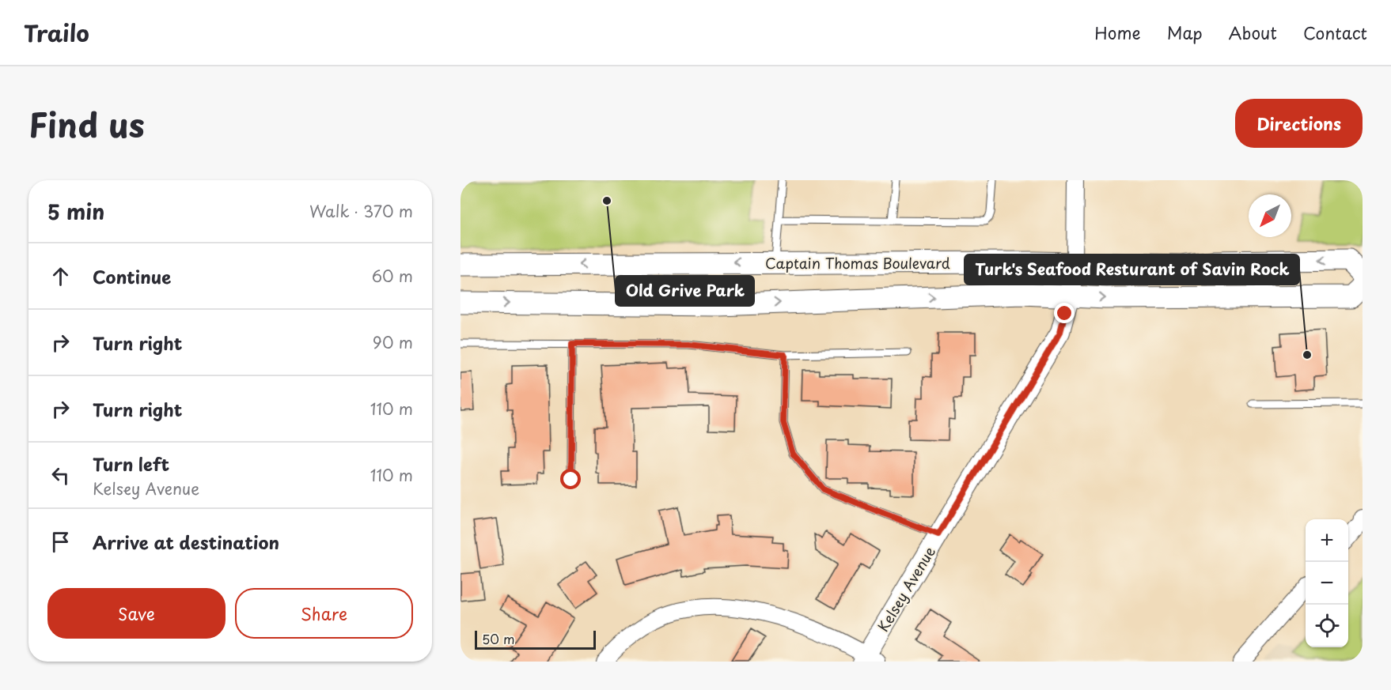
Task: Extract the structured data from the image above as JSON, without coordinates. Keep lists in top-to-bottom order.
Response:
{
  "streets": {
    "main road": ["Captain Thomas Boulevard"],
    "street": ["Kelsey Avenue"]
  },
  "crossings": [
    ["Captain Thomas Boulevard", "Kelsey Avenue"]
  ],
  "places": ["Old Grive Park", "Turk's Seafood Resturant of Savin Rock"],
  "scale_bar": "50 m",
  "north": "bottom left",
  "page": {
    "header": "Trailo",
    "nav": [
      "Home",
      "Map",
      "About",
      "Contact"
    ],
    "title": "Find us",
    "buttons": [
      "Directions",
      ["Save", "Share"]
    ],
    "heading": ["5 min", "Walk · 370 m"],
    "list": [
      ["Continue", "60 m"],
      ["Turn right", "90 m"],
      ["Turn right", "110 m"],
      ["Turn left", "Kelsey Avenue", "110 m"],
      "Arrive at destination"
    ],
    "map_buttons": ["+", "−"],
    "scale": "50 m"
  }
}
